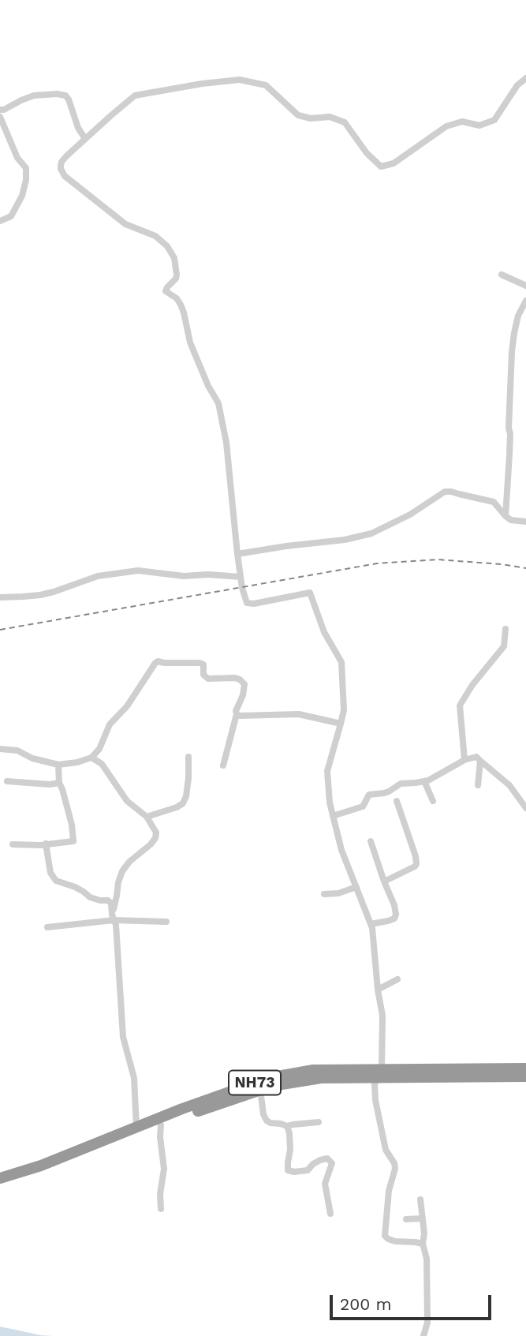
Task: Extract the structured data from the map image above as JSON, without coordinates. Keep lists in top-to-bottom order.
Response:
{
  "streets": {
    "highway": ["NH73"]
  },
  "scale_bar": "200 m"
}
